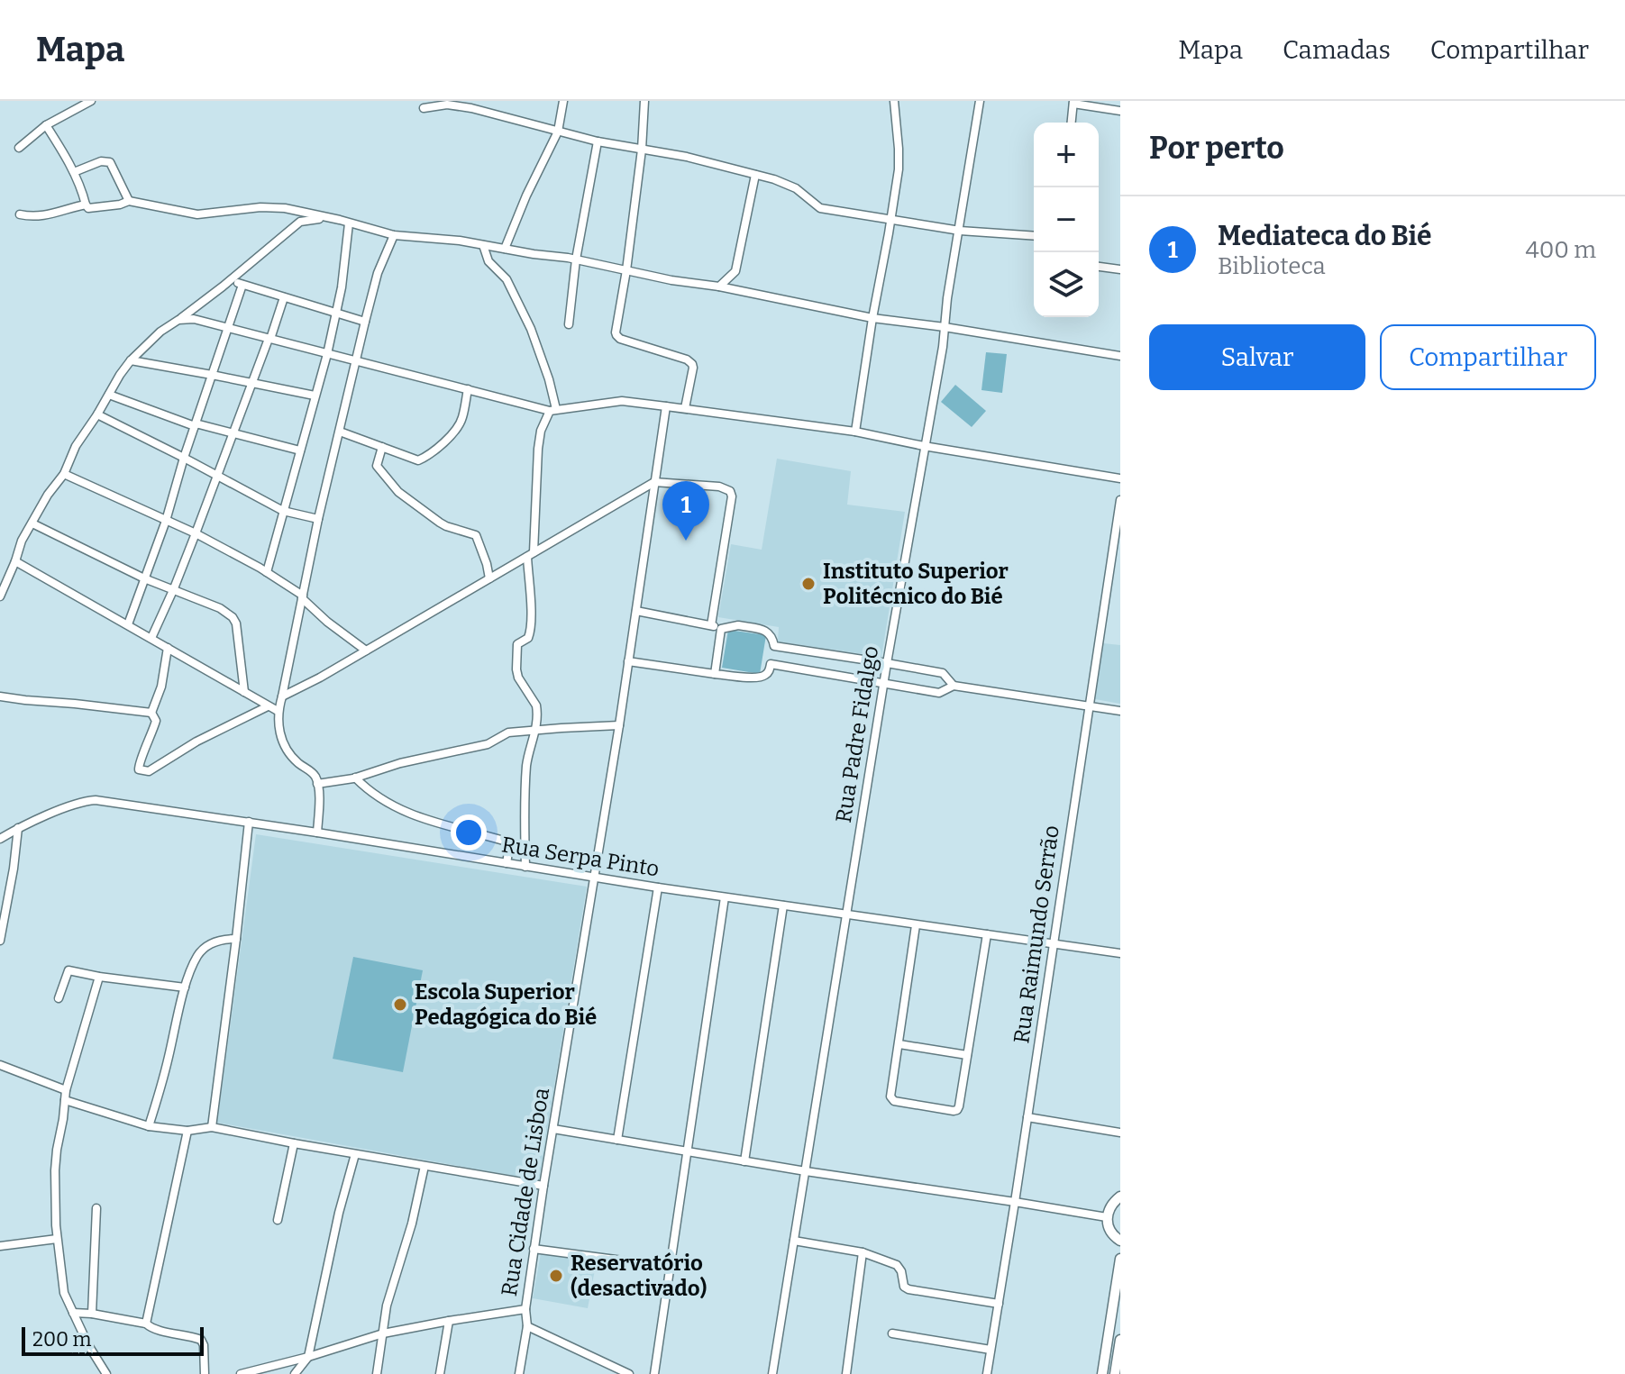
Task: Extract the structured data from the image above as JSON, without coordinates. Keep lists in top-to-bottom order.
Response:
{
  "streets": {
    "street": [
      "Rua Padre Fidalgo",
      "Rua Serpa Pinto",
      "Rua Raimundo Serrão",
      "Rua Cidade de Lisboa"
    ]
  },
  "crossings": [
    ["Rua Padre Fidalgo", "Rua Serpa Pinto"],
    ["Rua Serpa Pinto", "Rua Raimundo Serrão"],
    ["Rua Serpa Pinto", "Rua Cidade de Lisboa"]
  ],
  "places": ["Instituto Superior Politécnico do Bié", "Escola Superior Pedagógica do Bié", "Reservatório (desactivado)"],
  "scale_bar": "200 m",
  "page": {
    "header": "Mapa",
    "nav": ["Mapa", "Camadas", "Compartilhar"],
    "heading": "Por perto",
    "map_buttons": ["+", "−"],
    "list": [
      {
        "mark": "1",
        "name": "Mediateca do Bié",
        "note": "Biblioteca",
        "value": "400 m"
      }
    ],
    "buttons": ["Salvar", "Compartilhar"],
    "pins": "1",
    "scale": "200 m"
  }
}
